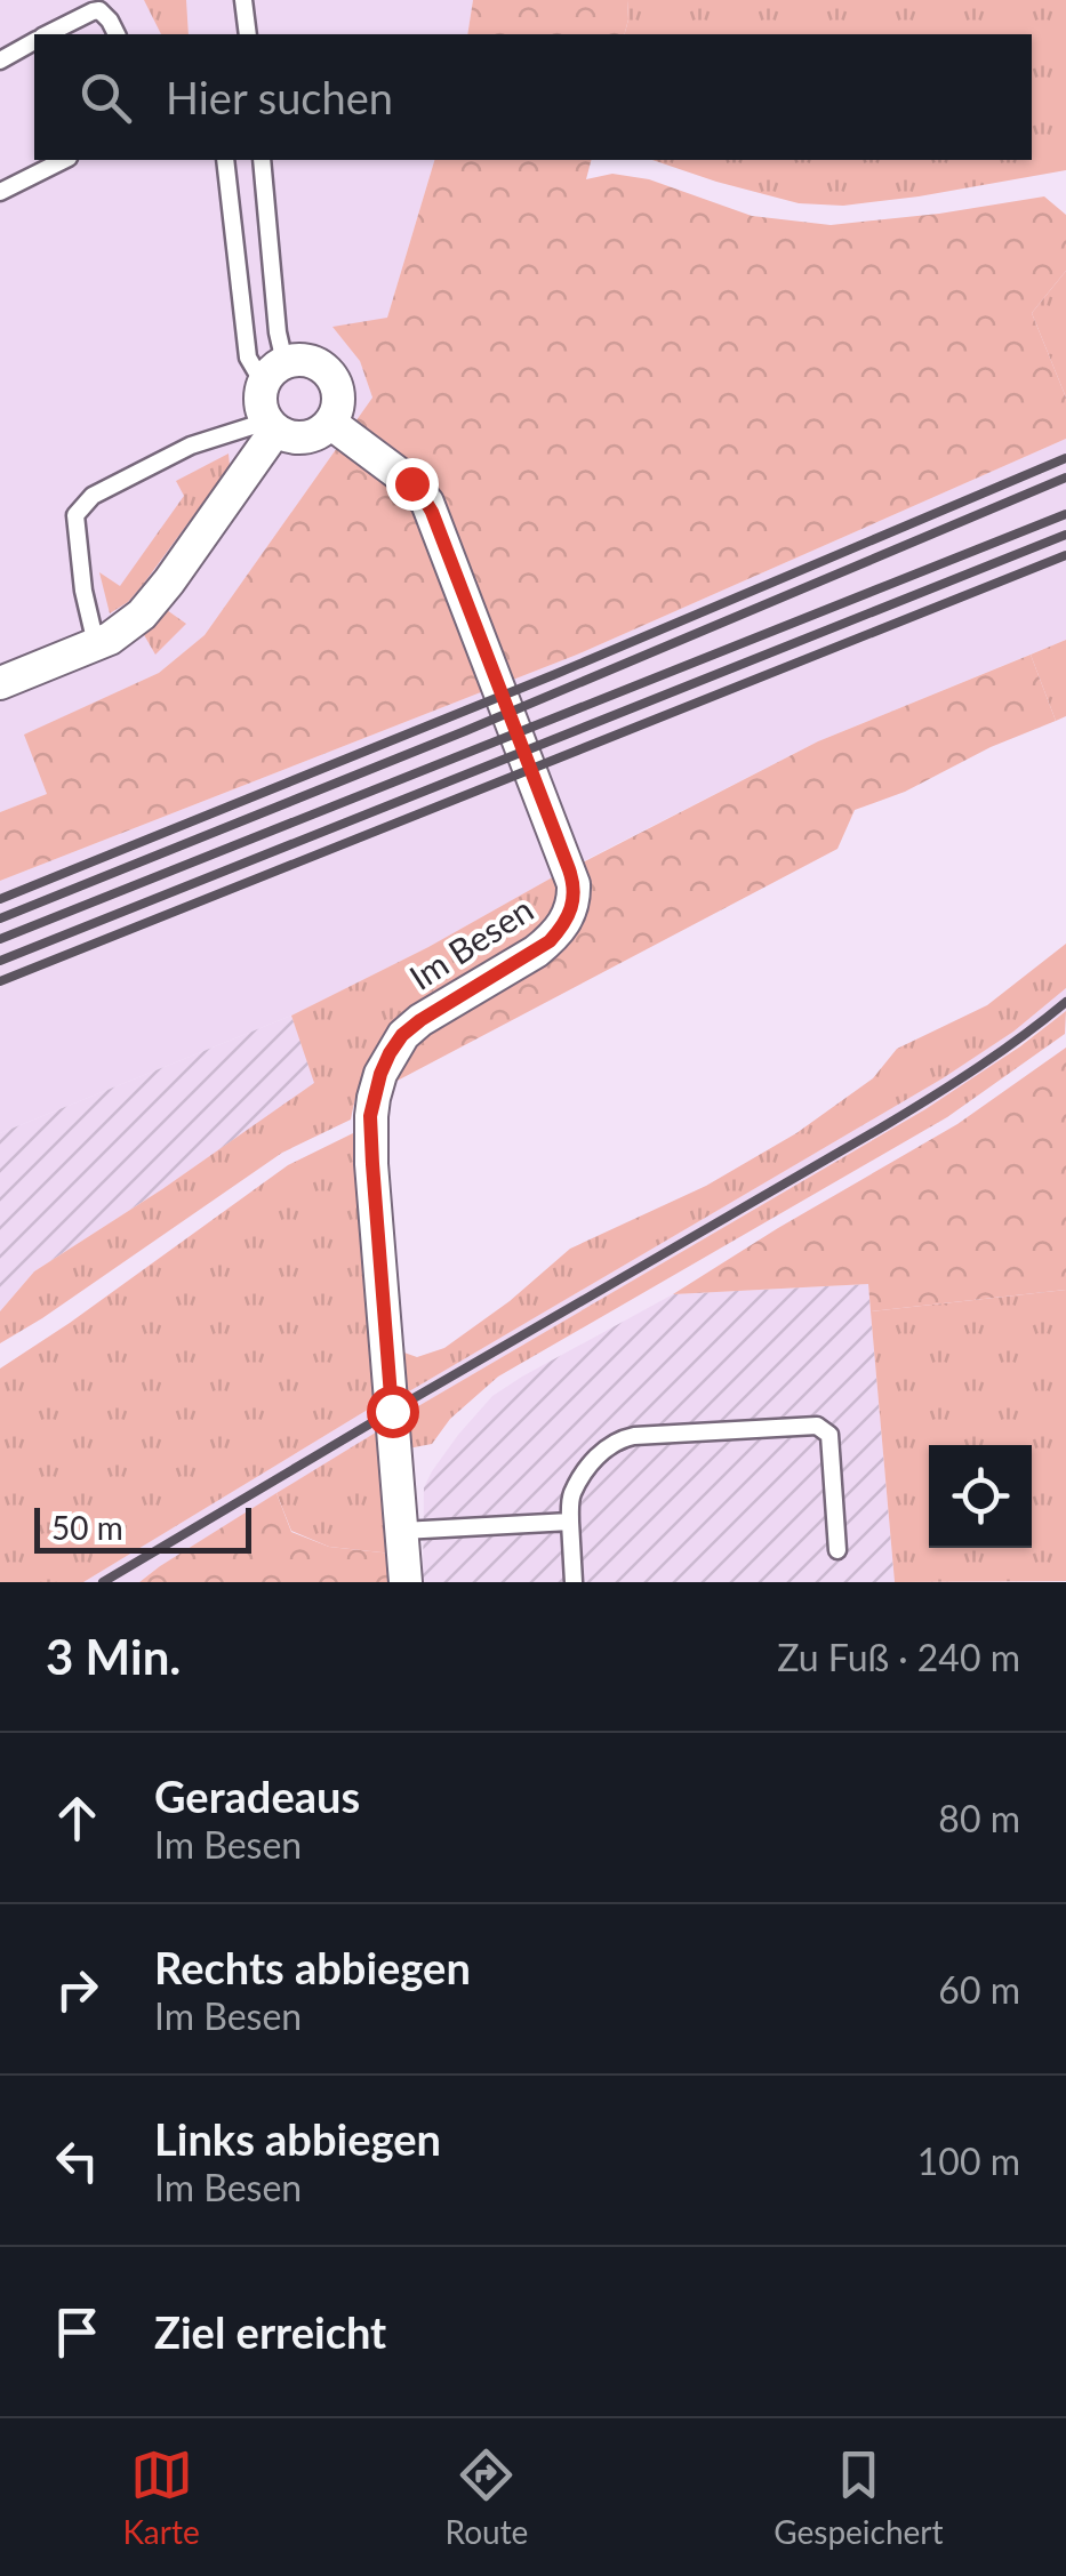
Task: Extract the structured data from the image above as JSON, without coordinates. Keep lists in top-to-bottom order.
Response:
{
  "streets": {
    "street": ["Im Besen"]
  },
  "scale_bar": "50 m",
  "page": {
    "search": "Hier suchen",
    "scale": "50 m",
    "heading": ["3 Min.", "Zu Fuß · 240 m"],
    "list": [
      ["Geradeaus", "Im Besen", "80 m"],
      ["Rechts abbiegen", "Im Besen", "60 m"],
      ["Links abbiegen", "Im Besen", "100 m"],
      "Ziel erreicht"
    ],
    "nav": ["Karte", "Route", "Gespeichert"]
  }
}
